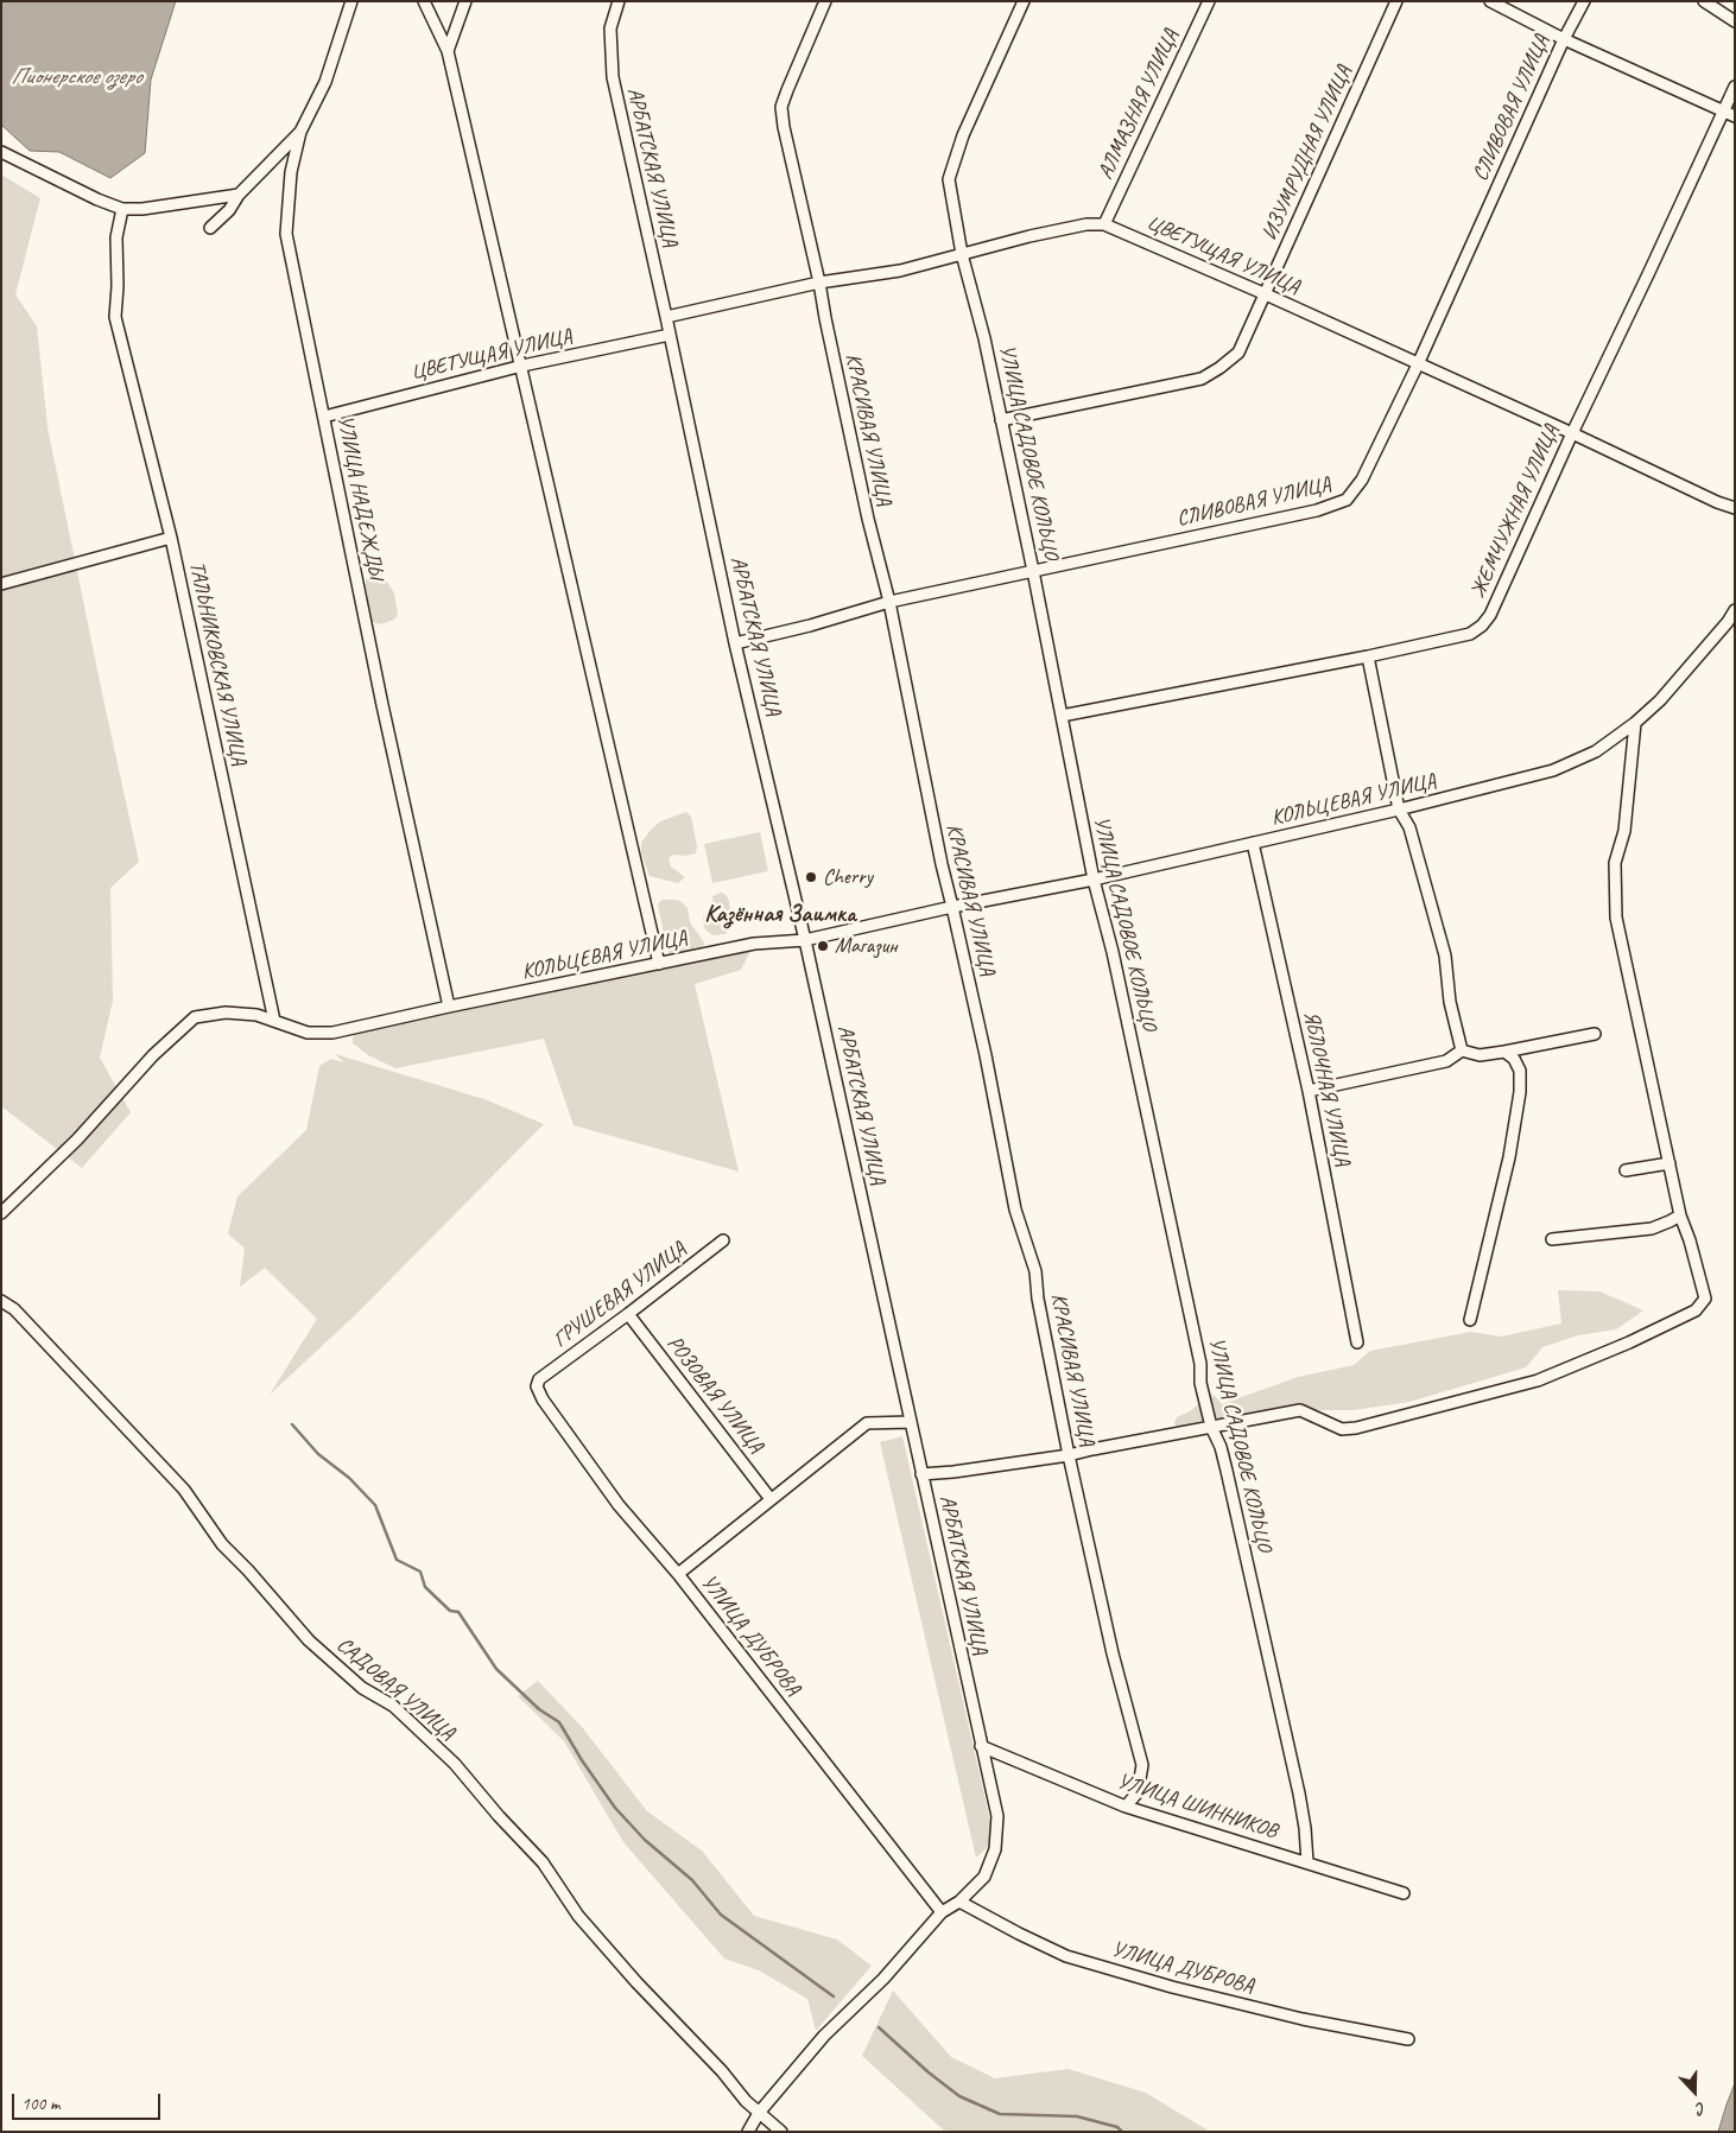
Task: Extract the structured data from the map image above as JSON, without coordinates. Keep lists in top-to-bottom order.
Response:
{
  "streets": {
    "street": [
      "АЛМАЗНАЯ УЛИЦА",
      "СЛИВОВАЯ УЛИЦА",
      "ИЗУМРУДНАЯ УЛИЦА",
      "АРБАТСКАЯ УЛИЦА",
      "ЦВЕТУЩАЯ УЛИЦА",
      "КРАСИВАЯ УЛИЦА",
      "УЛИЦА САДОВОЕ КОЛЬЦО",
      "УЛИЦА НАДЕЖДЫ",
      "ЖЕМЧУЖНАЯ УЛИЦА",
      "ТАЛЬНИКОВСКАЯ УЛИЦА",
      "КОЛЬЦЕВАЯ УЛИЦА",
      "ЯБЛОЧНАЯ УЛИЦА",
      "ГРУШЕВАЯ УЛИЦА",
      "РОЗОВАЯ УЛИЦА",
      "УЛИЦА ДУБРОВА",
      "САДОВАЯ УЛИЦА",
      "УЛИЦА ШИННИКОВ"
    ]
  },
  "crossings": [
    ["АЛМАЗНАЯ УЛИЦА", "ЦВЕТУЩАЯ УЛИЦА"],
    ["СЛИВОВАЯ УЛИЦА", "АРБАТСКАЯ УЛИЦА"],
    ["СЛИВОВАЯ УЛИЦА", "ЦВЕТУЩАЯ УЛИЦА"],
    ["СЛИВОВАЯ УЛИЦА", "КРАСИВАЯ УЛИЦА"],
    ["СЛИВОВАЯ УЛИЦА", "УЛИЦА САДОВОЕ КОЛЬЦО"],
    ["ИЗУМРУДНАЯ УЛИЦА", "ЦВЕТУЩАЯ УЛИЦА"],
    ["ИЗУМРУДНАЯ УЛИЦА", "УЛИЦА САДОВОЕ КОЛЬЦО"],
    ["АРБАТСКАЯ УЛИЦА", "ЦВЕТУЩАЯ УЛИЦА"],
    ["АРБАТСКАЯ УЛИЦА", "КОЛЬЦЕВАЯ УЛИЦА"],
    ["АРБАТСКАЯ УЛИЦА", "УЛИЦА ДУБРОВА"],
    ["АРБАТСКАЯ УЛИЦА", "САДОВАЯ УЛИЦА"],
    ["АРБАТСКАЯ УЛИЦА", "УЛИЦА ШИННИКОВ"],
    ["ЦВЕТУЩАЯ УЛИЦА", "КРАСИВАЯ УЛИЦА"],
    ["ЦВЕТУЩАЯ УЛИЦА", "УЛИЦА САДОВОЕ КОЛЬЦО"],
    ["ЦВЕТУЩАЯ УЛИЦА", "УЛИЦА НАДЕЖДЫ"],
    ["ЦВЕТУЩАЯ УЛИЦА", "ЖЕМЧУЖНАЯ УЛИЦА"],
    ["КРАСИВАЯ УЛИЦА", "КОЛЬЦЕВАЯ УЛИЦА"],
    ["КРАСИВАЯ УЛИЦА", "УЛИЦА ШИННИКОВ"],
    ["УЛИЦА САДОВОЕ КОЛЬЦО", "ЖЕМЧУЖНАЯ УЛИЦА"],
    ["УЛИЦА САДОВОЕ КОЛЬЦО", "КОЛЬЦЕВАЯ УЛИЦА"],
    ["УЛИЦА САДОВОЕ КОЛЬЦО", "УЛИЦА ШИННИКОВ"],
    ["УЛИЦА НАДЕЖДЫ", "КОЛЬЦЕВАЯ УЛИЦА"],
    ["ТАЛЬНИКОВСКАЯ УЛИЦА", "КОЛЬЦЕВАЯ УЛИЦА"],
    ["КОЛЬЦЕВАЯ УЛИЦА", "ЯБЛОЧНАЯ УЛИЦА"],
    ["ГРУШЕВАЯ УЛИЦА", "РОЗОВАЯ УЛИЦА"],
    ["ГРУШЕВАЯ УЛИЦА", "УЛИЦА ДУБРОВА"]
  ],
  "districts": ["Казённая Заимка"],
  "water": ["Пионерское озеро"],
  "places": ["Cherry", "Магазин"],
  "scale_bar": "100 m",
  "north": "bottom"
}
